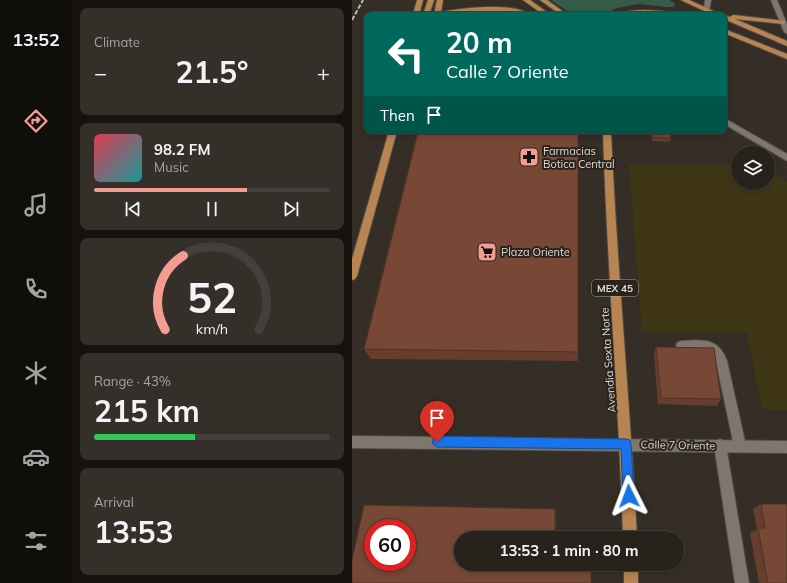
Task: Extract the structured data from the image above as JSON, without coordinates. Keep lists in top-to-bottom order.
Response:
{
  "streets": {
    "main road": ["MEX 45", "Avendia Sexta Norte"],
    "street": ["Calle 7 Oriente"]
  },
  "crossings": [
    ["MEX 45", "Avendia Sexta Norte"],
    ["MEX 45", "Calle 7 Oriente"],
    ["Avendia Sexta Norte", "Calle 7 Oriente"]
  ],
  "places": {
    "pharmacy": ["Farmacias Botica Central"],
    "supermarket": ["Plaza Oriente"]
  },
  "page": {
    "tabs": "13:52",
    "tile": [
      "Climate",
      ["Range · 43%", "215 km"],
      ["Arrival", "13:53"]
    ],
    "turn": ["20 m", "Calle 7 Oriente"],
    "heat": ["−", "21.5°", "+"],
    "then": "Then",
    "song": ["98.2 FM", "Music"],
    "limit": "60",
    "trip": "13:53 · 1 min · 80 m",
    "gauge": ["52", "km/h"]
  }
}
